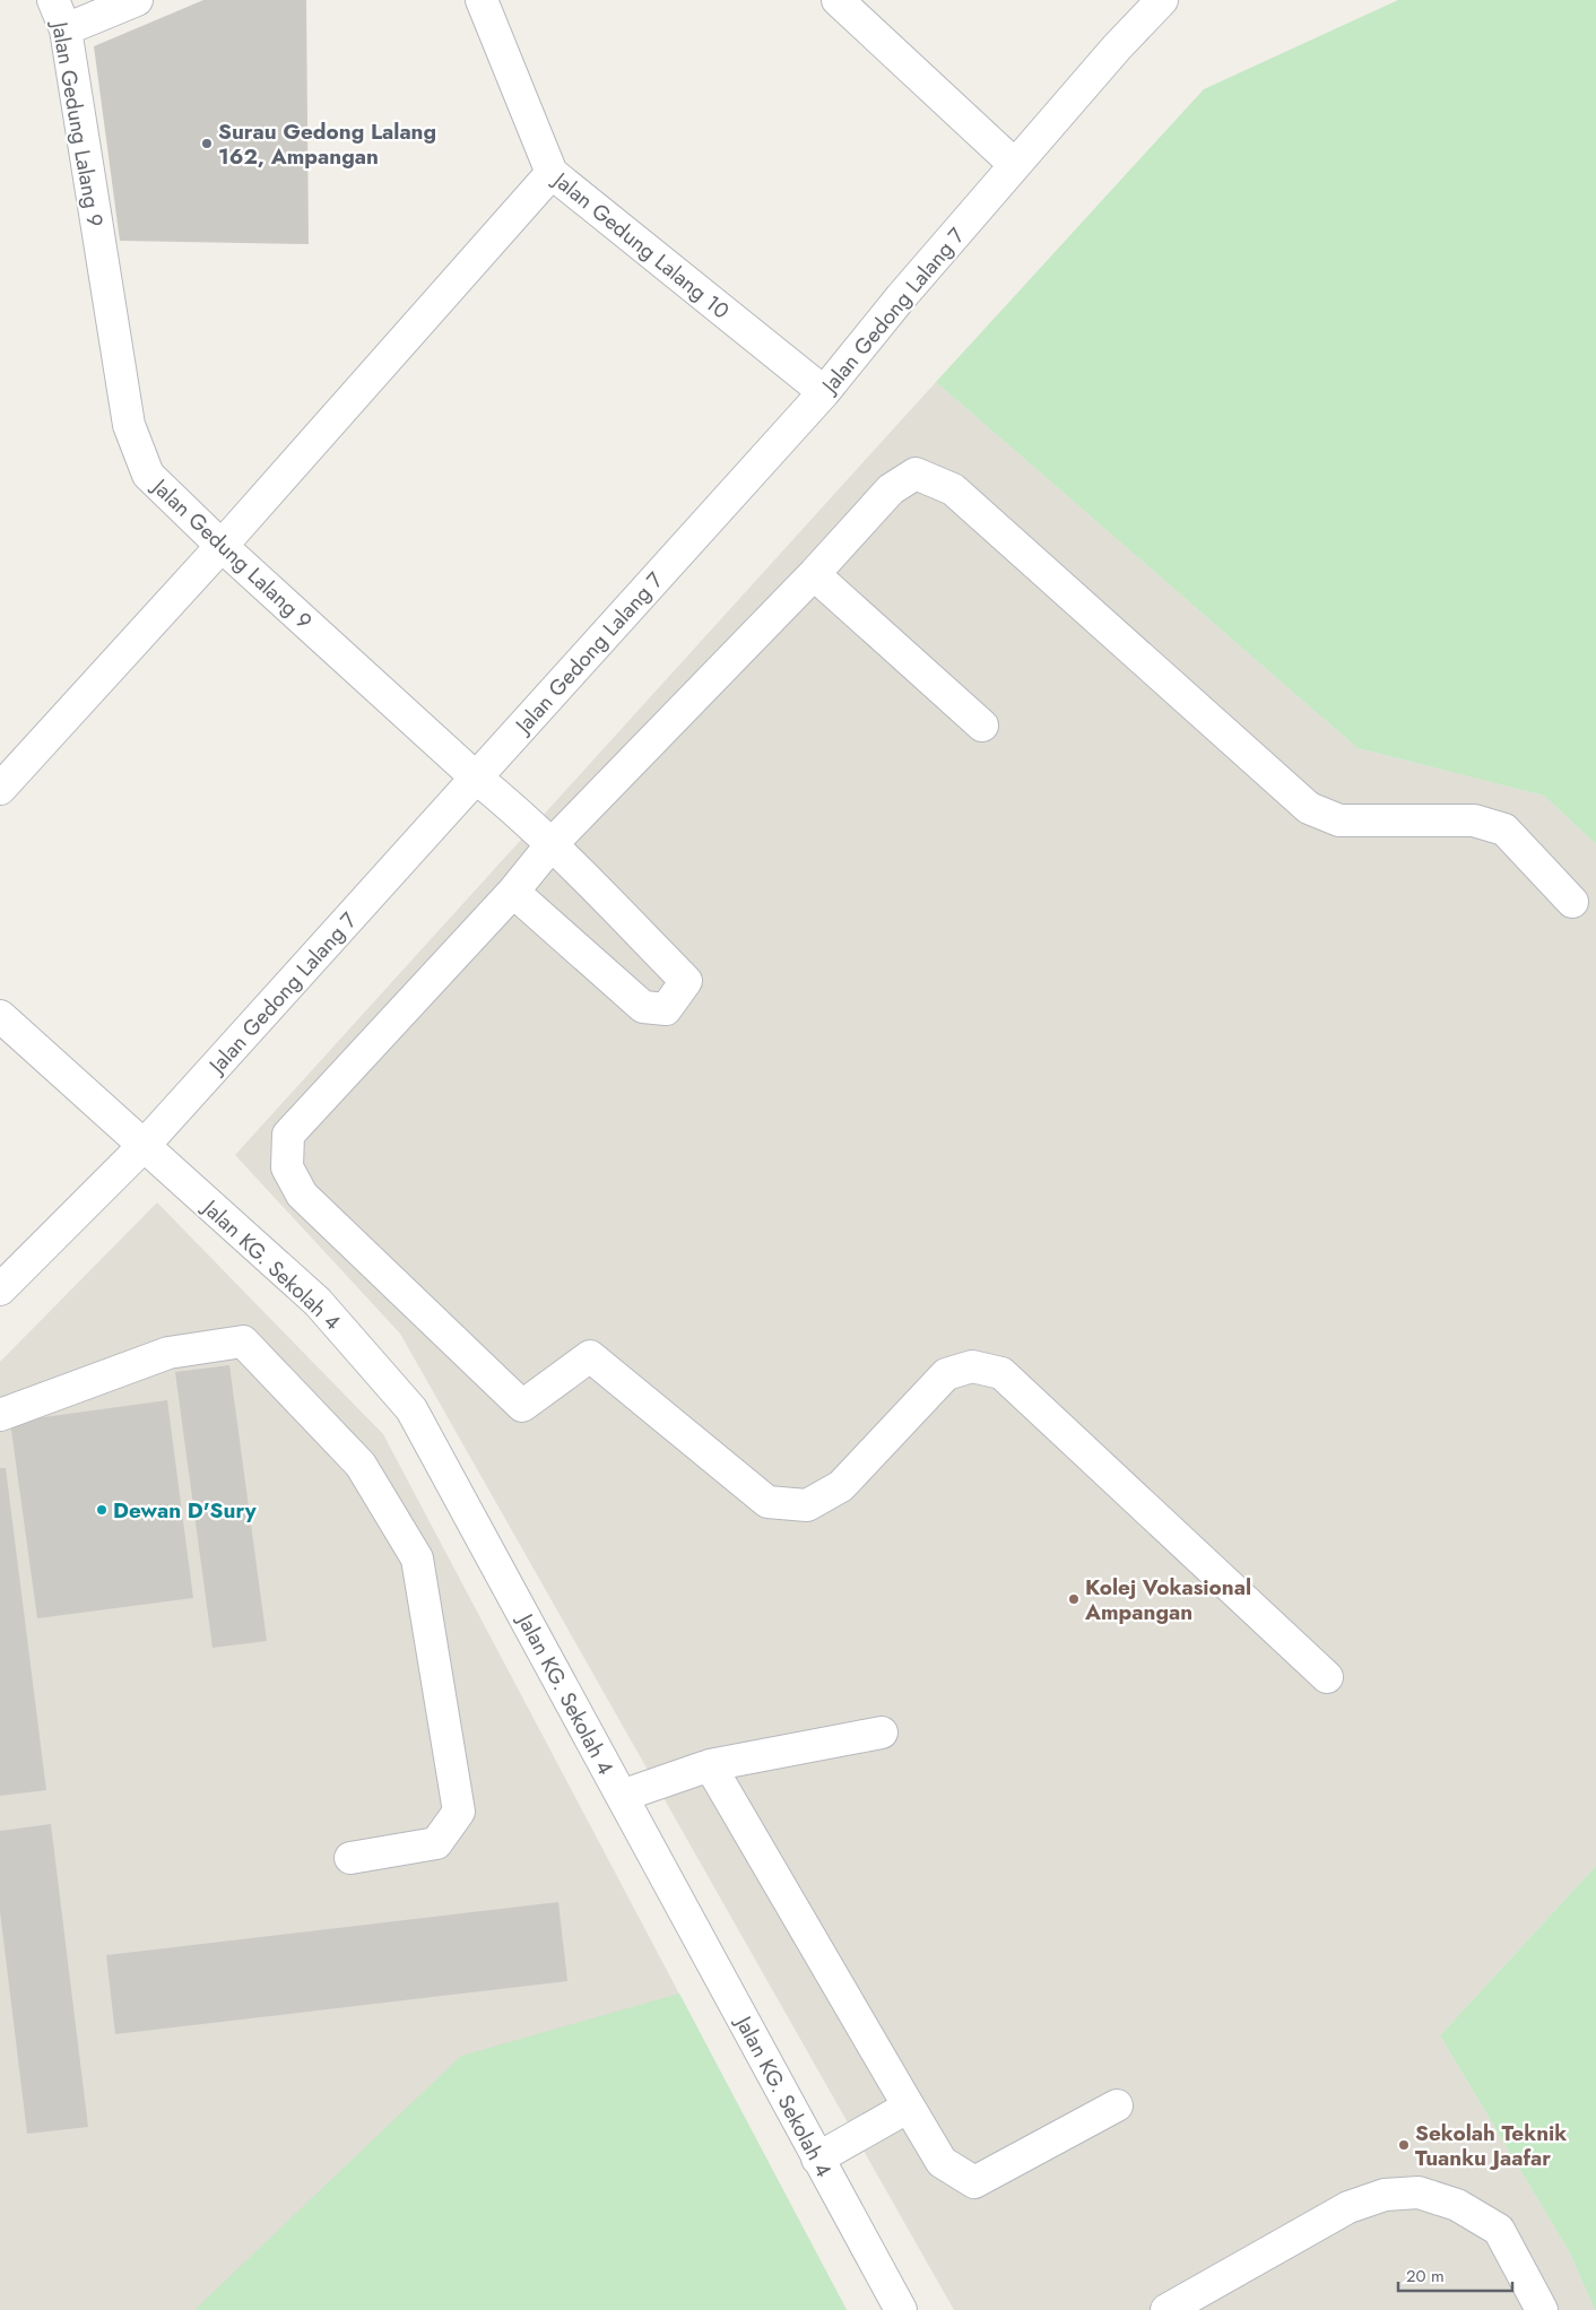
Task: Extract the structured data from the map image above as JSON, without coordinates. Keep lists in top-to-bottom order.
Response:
{
  "streets": {
    "street": [
      "Jalan Gedung Lalang 9",
      "Jalan Gedung Lalang 10",
      "Jalan Gedong Lalang 7",
      "Jalan KG. Sekolah 4"
    ]
  },
  "crossings": [
    ["Jalan Gedung Lalang 9", "Jalan Gedong Lalang 7"],
    ["Jalan Gedung Lalang 10", "Jalan Gedong Lalang 7"],
    ["Jalan Gedong Lalang 7", "Jalan KG. Sekolah 4"]
  ],
  "places": [
    "Surau Gedong Lalang 162, Ampangan",
    "Dewan D'Sury",
    "Kolej Vokasional Ampangan",
    "Sekolah Teknik Tuanku Jaafar"
  ],
  "scale_bar": "20 m"
}
